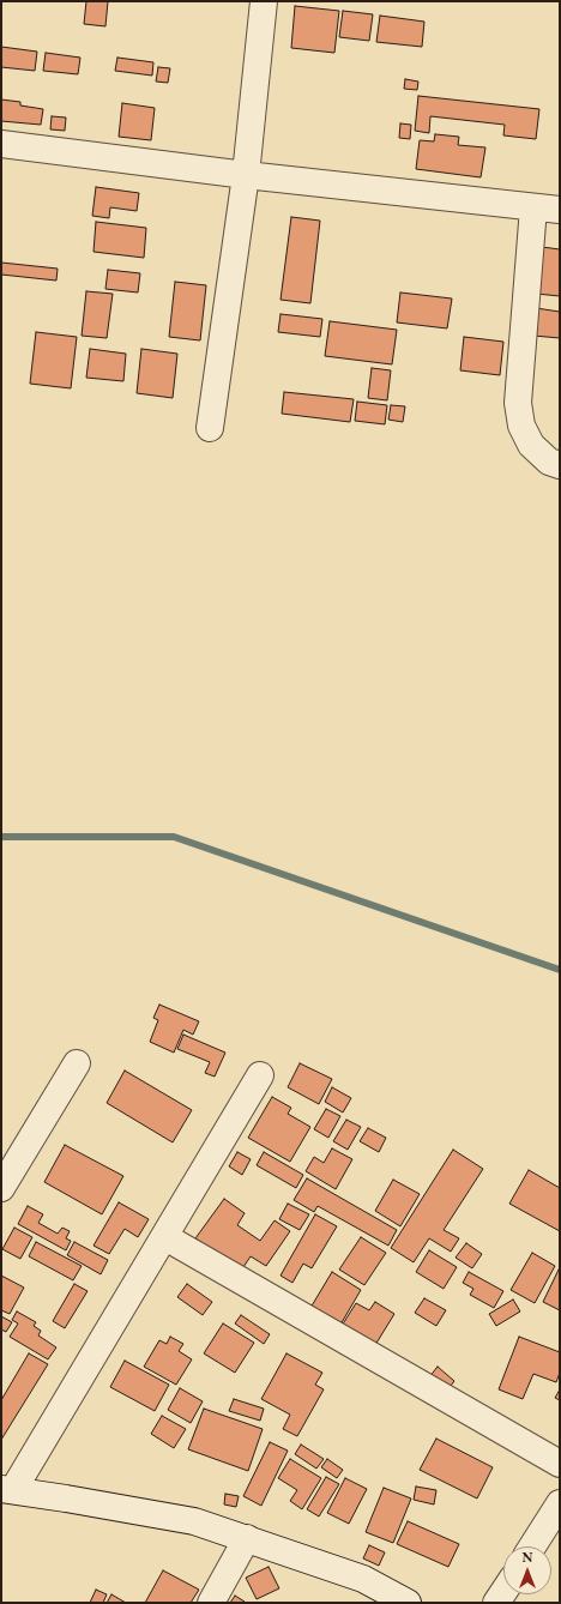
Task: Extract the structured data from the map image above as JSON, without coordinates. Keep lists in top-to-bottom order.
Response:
{
  "north": "top"
}
